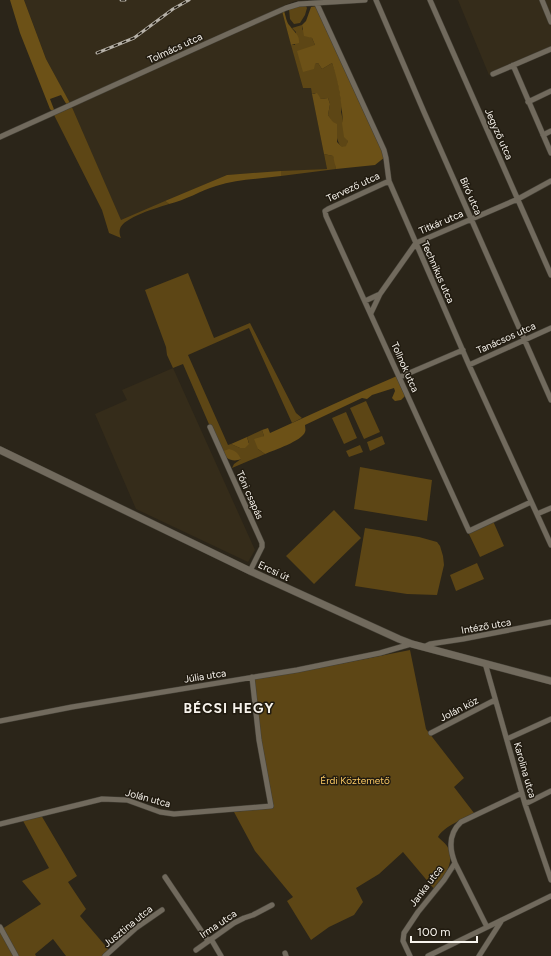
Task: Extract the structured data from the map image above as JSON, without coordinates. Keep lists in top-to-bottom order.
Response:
{
  "streets": {
    "main road": ["Ercsi út"],
    "street": [
      "Tolmács utca",
      "Jegyző utca",
      "Tervező utca",
      "Bíró utca",
      "Titkár utca",
      "Technikus utca",
      "Tanácsos utca",
      "Tollnok utca",
      "Tóni csapás",
      "Intéző utca",
      "Júlia utca",
      "Jolán köz",
      "Karolina utca",
      "Jolán utca",
      "Janka utca",
      "Irma utca",
      "Jusztina utca"
    ]
  },
  "crossings": [
    ["Tolmács utca", "Technikus utca"],
    ["Jegyző utca", "Titkár utca"],
    ["Tervező utca", "Technikus utca"],
    ["Tervező utca", "Tollnok utca"],
    ["Bíró utca", "Titkár utca"],
    ["Bíró utca", "Tanácsos utca"],
    ["Titkár utca", "Technikus utca"],
    ["Titkár utca", "Tollnok utca"],
    ["Technikus utca", "Tanácsos utca"],
    ["Technikus utca", "Tollnok utca"],
    ["Tanácsos utca", "Tollnok utca"],
    ["Tóni csapás", "Ercsi út"],
    ["Ercsi út", "Intéző utca"],
    ["Ercsi út", "Júlia utca"],
    ["Ercsi út", "Karolina utca"],
    ["Júlia utca", "Jolán utca"],
    ["Jolán köz", "Karolina utca"],
    ["Karolina utca", "Janka utca"]
  ],
  "districts": ["BÉCSI HEGY"],
  "parks": ["Érdi Köztemető"],
  "scale_bar": "100 m"
}
